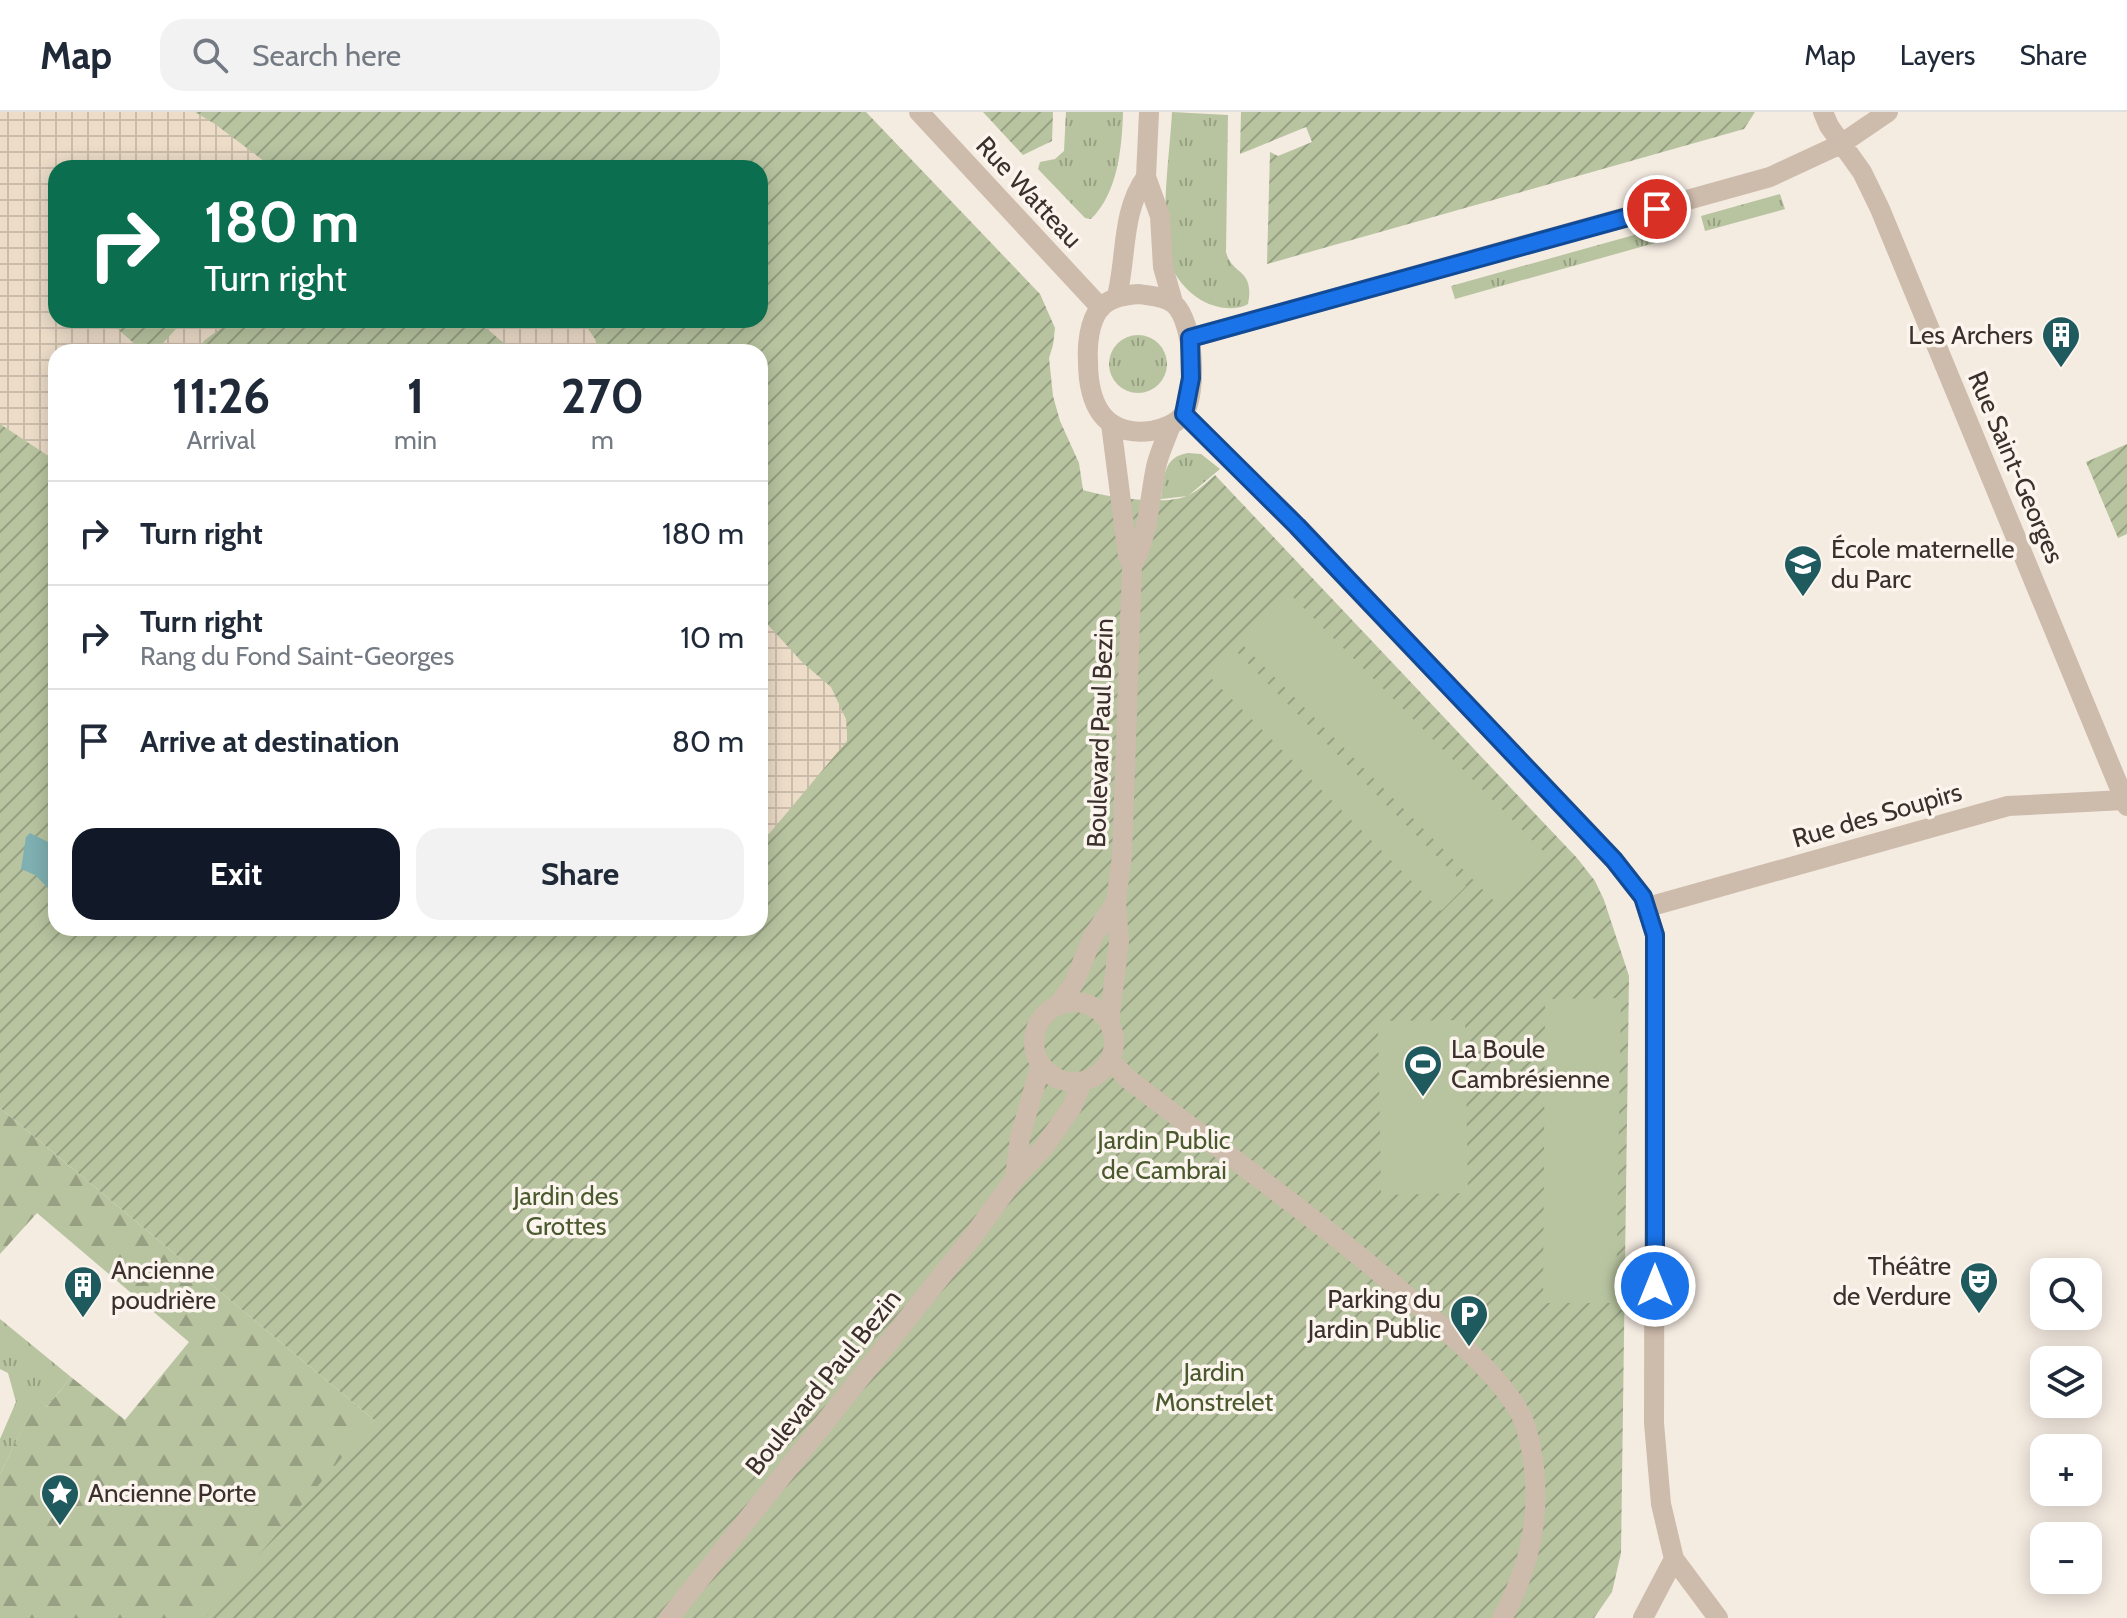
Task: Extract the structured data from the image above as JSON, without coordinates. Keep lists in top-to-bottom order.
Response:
{
  "streets": {
    "street": [
      "Rue Watteau",
      "Rue Saint-Georges",
      "Boulevard Paul Bezin",
      "Rue des Soupirs"
    ]
  },
  "crossings": [
    ["Rue Watteau", "Boulevard Paul Bezin"],
    ["Rue Saint-Georges", "Rue des Soupirs"]
  ],
  "parks": ["Jardin Public de Cambrai", "Jardin des Grottes", "Jardin Monstrelet"],
  "places": {
    "building": ["Les Archers", "Ancienne poudrière"],
    "school or university": ["École maternelle du Parc"],
    "sports": ["La Boule Cambrésienne"],
    "theatre": ["Théâtre de Verdure"],
    "parking": ["Parking du Jardin Public"],
    "place": ["Ancienne Porte"]
  },
  "page": {
    "header": "Map",
    "search": "Search here",
    "nav": ["Map", "Layers", "Share"],
    "turn": ["180 m", "Turn right"],
    "eta": [
      "11:26",
      "Arrival",
      "1",
      "min",
      "270",
      "m"
    ],
    "list": [
      {
        "name": "Turn right",
        "value": "180 m"
      },
      {
        "name": "Turn right",
        "note": "Rang du Fond Saint-Georges",
        "value": "10 m"
      },
      {
        "name": "Arrive at destination",
        "value": "80 m"
      }
    ],
    "buttons": ["Exit", "Share"],
    "map_buttons": ["+", "−"]
  }
}
